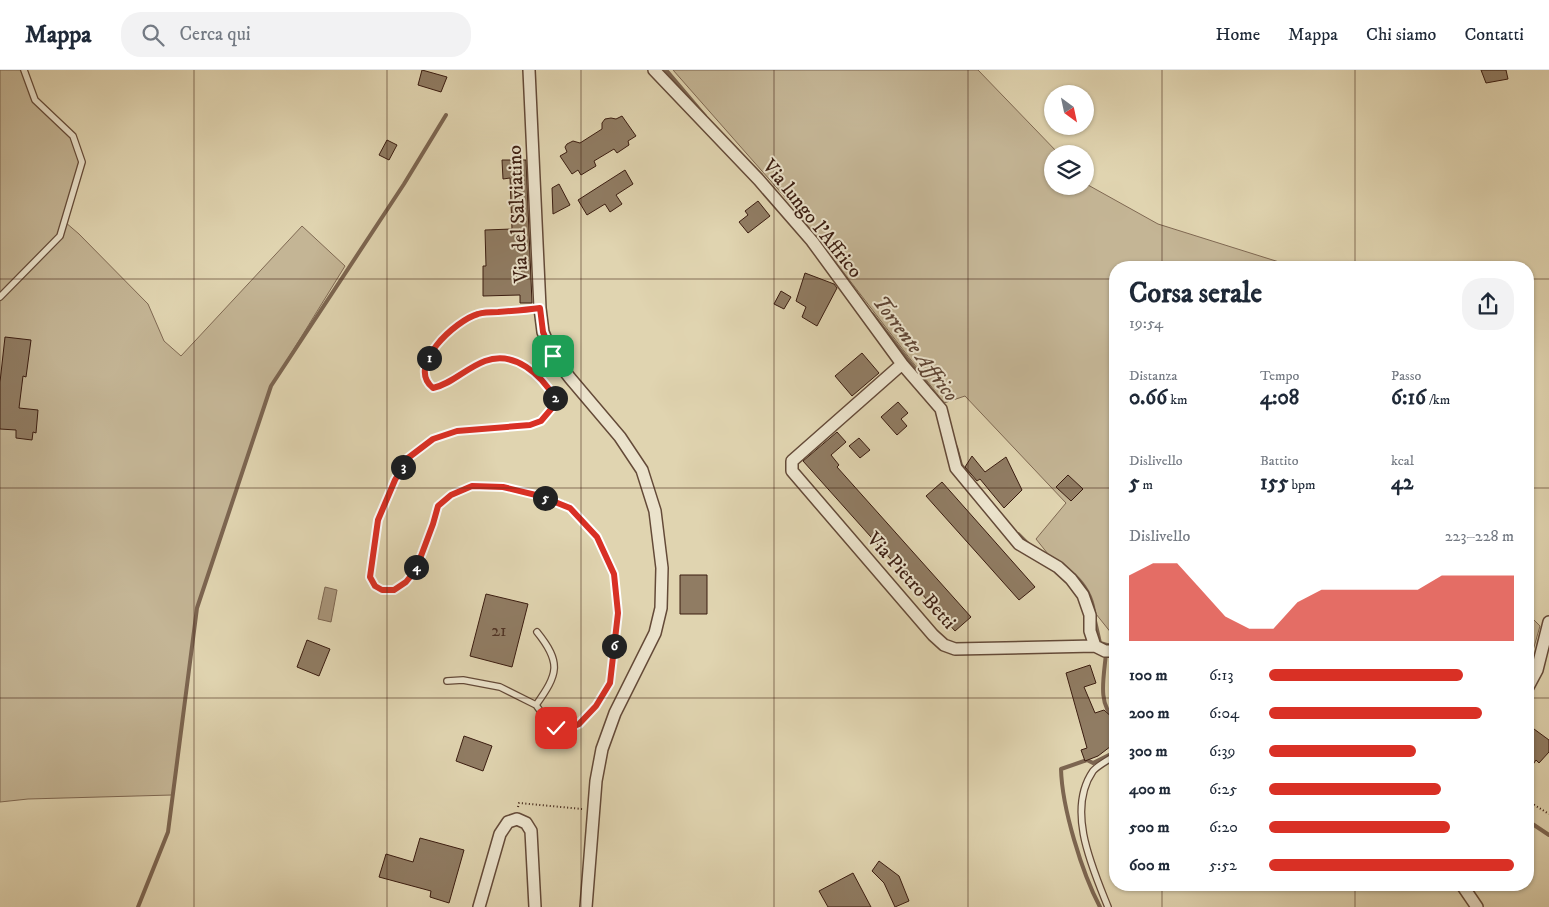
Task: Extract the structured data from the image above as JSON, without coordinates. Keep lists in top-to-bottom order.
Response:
{
  "streets": {
    "street": ["Via del Salviatino", "Via lungo l'Affrico", "Via Pietro Betti"]
  },
  "crossings": [
    ["Via lungo l'Affrico", "Via Pietro Betti"]
  ],
  "water": ["Torrente Affrico"],
  "house_numbers": ["21"],
  "north": "bottom right",
  "page": {
    "header": "Mappa",
    "search": "Cerca qui",
    "nav": [
      "Home",
      "Mappa",
      "Chi siamo",
      "Contatti"
    ],
    "heading": ["Corsa serale", "19:54"],
    "pins": [
      "1",
      "2",
      "3",
      "5",
      "4",
      "6"
    ],
    "stats": [
      ["Distanza", "0.66 km"],
      ["Tempo", "4:08"],
      ["Passo", "6:16 /km"],
      ["Dislivello", "5 m"],
      ["Battito", "155 bpm"],
      ["kcal", "42"]
    ],
    "chart": ["Dislivello", "223–228 m"],
    "list": [
      {
        "name": "100 m",
        "note": "6:13"
      },
      {
        "name": "200 m",
        "note": "6:04"
      },
      {
        "name": "300 m",
        "note": "6:39"
      },
      {
        "name": "400 m",
        "note": "6:25"
      },
      {
        "name": "500 m",
        "note": "6:20"
      },
      {
        "name": "600 m",
        "note": "5:52"
      }
    ]
  }
}
